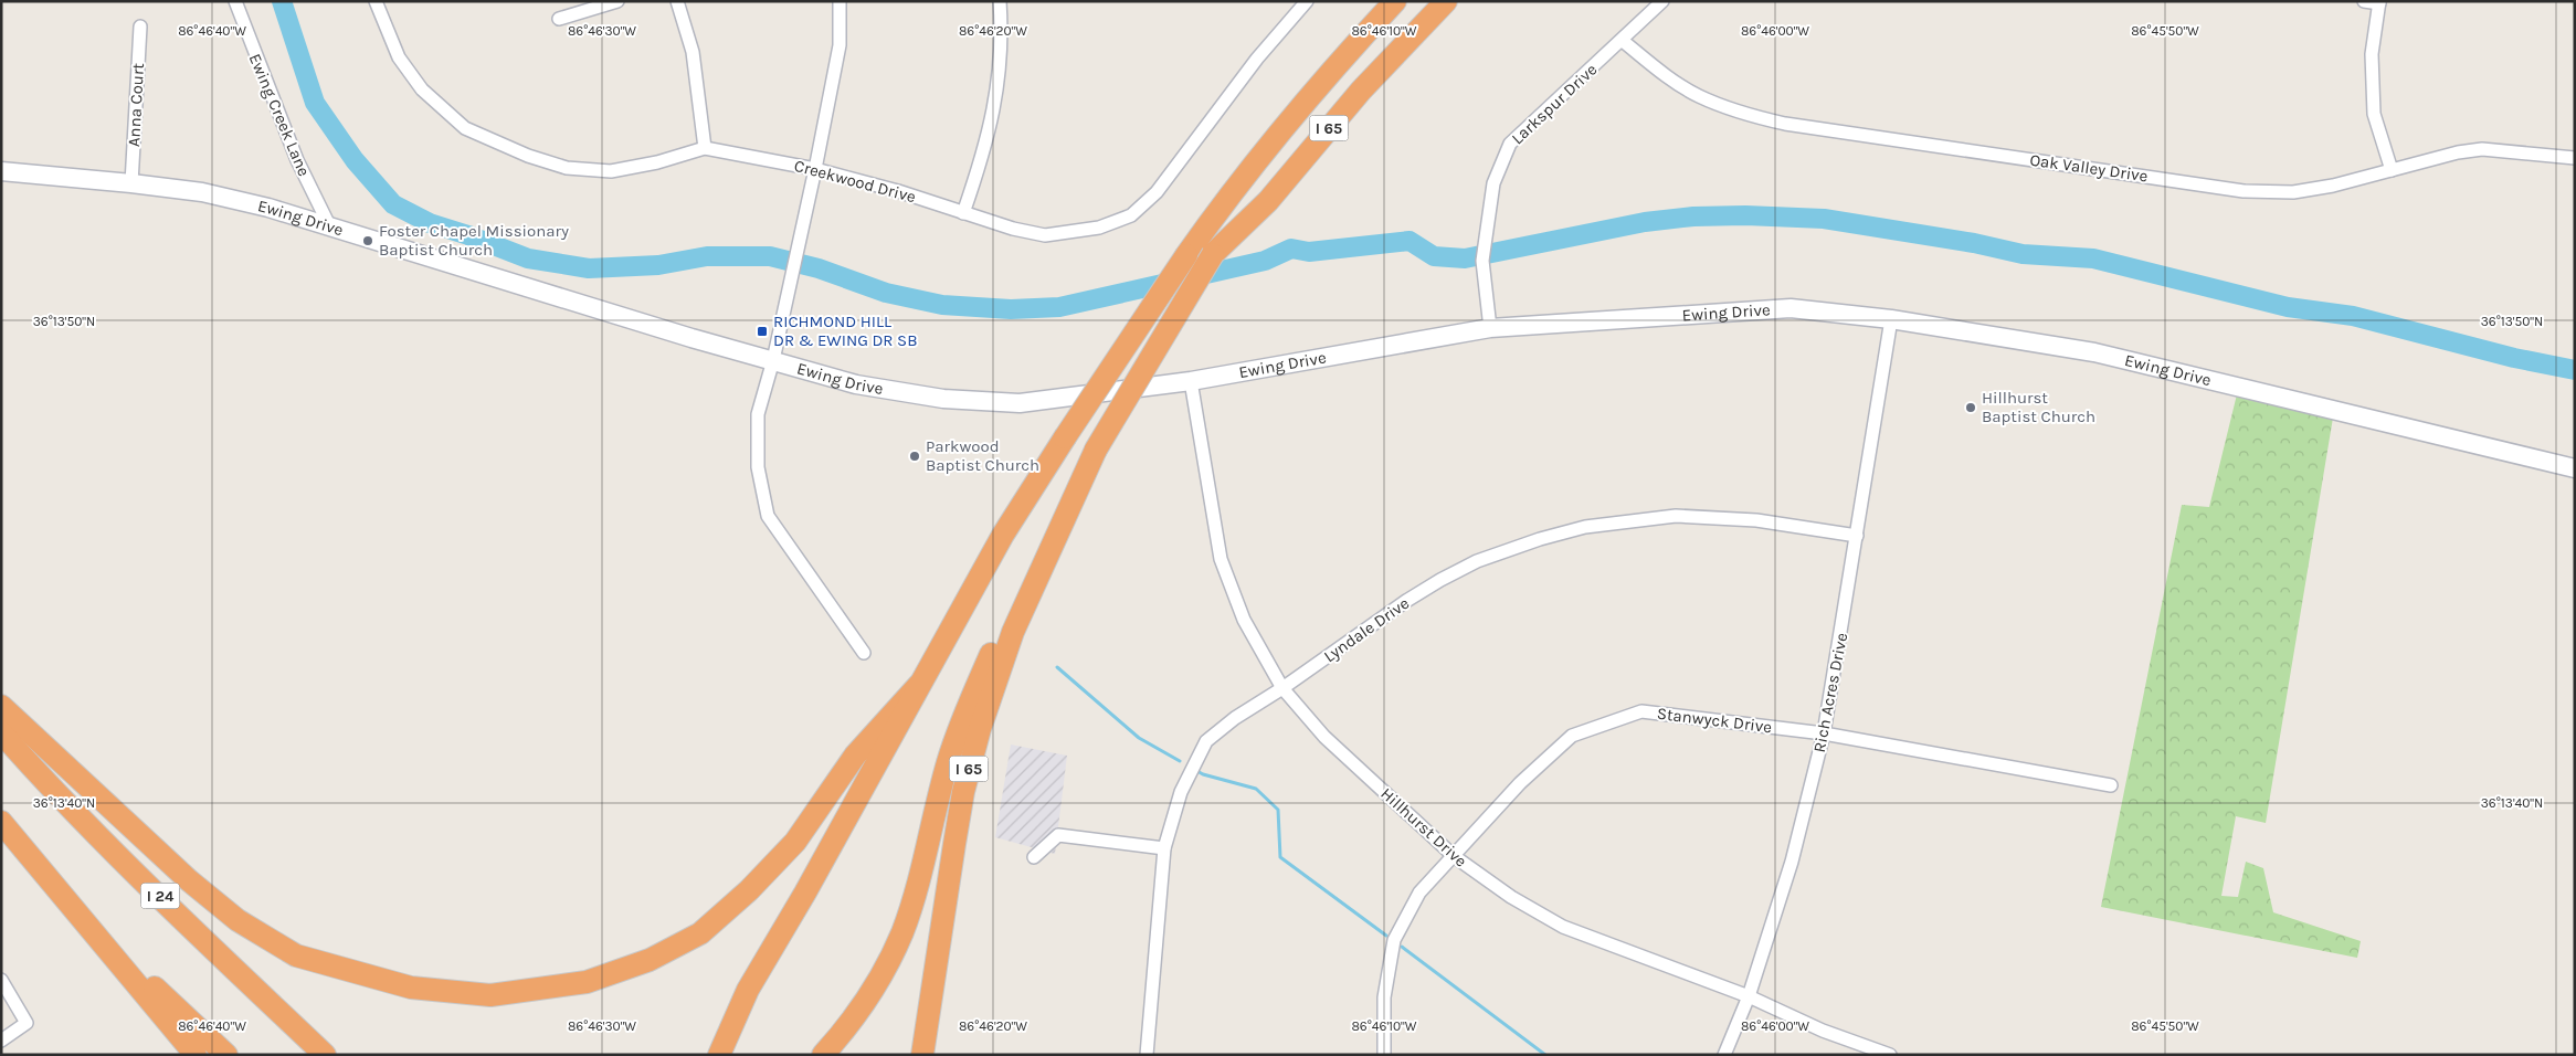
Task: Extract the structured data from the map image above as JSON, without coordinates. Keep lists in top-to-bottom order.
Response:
{
  "streets": {
    "highway": ["I 65", "I 24"],
    "main road": ["Ewing Drive"],
    "street": [
      "Larkspur Drive",
      "Anna Court",
      "Ewing Creek Lane",
      "Oak Valley Drive",
      "Creekwood Drive",
      "Lyndale Drive",
      "Rich Acres Drive",
      "Stanwyck Drive",
      "Hillhurst Drive"
    ]
  },
  "crossings": [
    ["Larkspur Drive", "Oak Valley Drive"],
    ["Larkspur Drive", "Ewing Drive"],
    ["Anna Court", "Ewing Drive"],
    ["Ewing Creek Lane", "Ewing Drive"],
    ["Ewing Drive", "Rich Acres Drive"],
    ["Ewing Drive", "Hillhurst Drive"],
    ["Lyndale Drive", "Rich Acres Drive"],
    ["Lyndale Drive", "Hillhurst Drive"],
    ["Rich Acres Drive", "Stanwyck Drive"],
    ["Rich Acres Drive", "Hillhurst Drive"],
    ["Stanwyck Drive", "Hillhurst Drive"]
  ],
  "places": {
    "other": ["Foster Chapel Missionary Baptist Church", "Hillhurst Baptist Church", "Parkwood Baptist Church"],
    "transit": ["RICHMOND HILL DR & EWING DR SB"]
  },
  "coordinates": [
    "86°46'40\"W",
    "86°46'30\"W",
    "86°46'20\"W",
    "86°46'10\"W",
    "86°46'00\"W",
    "86°45'50\"W",
    "36°13'50\"N",
    "36°13'40\"N"
  ]
}
